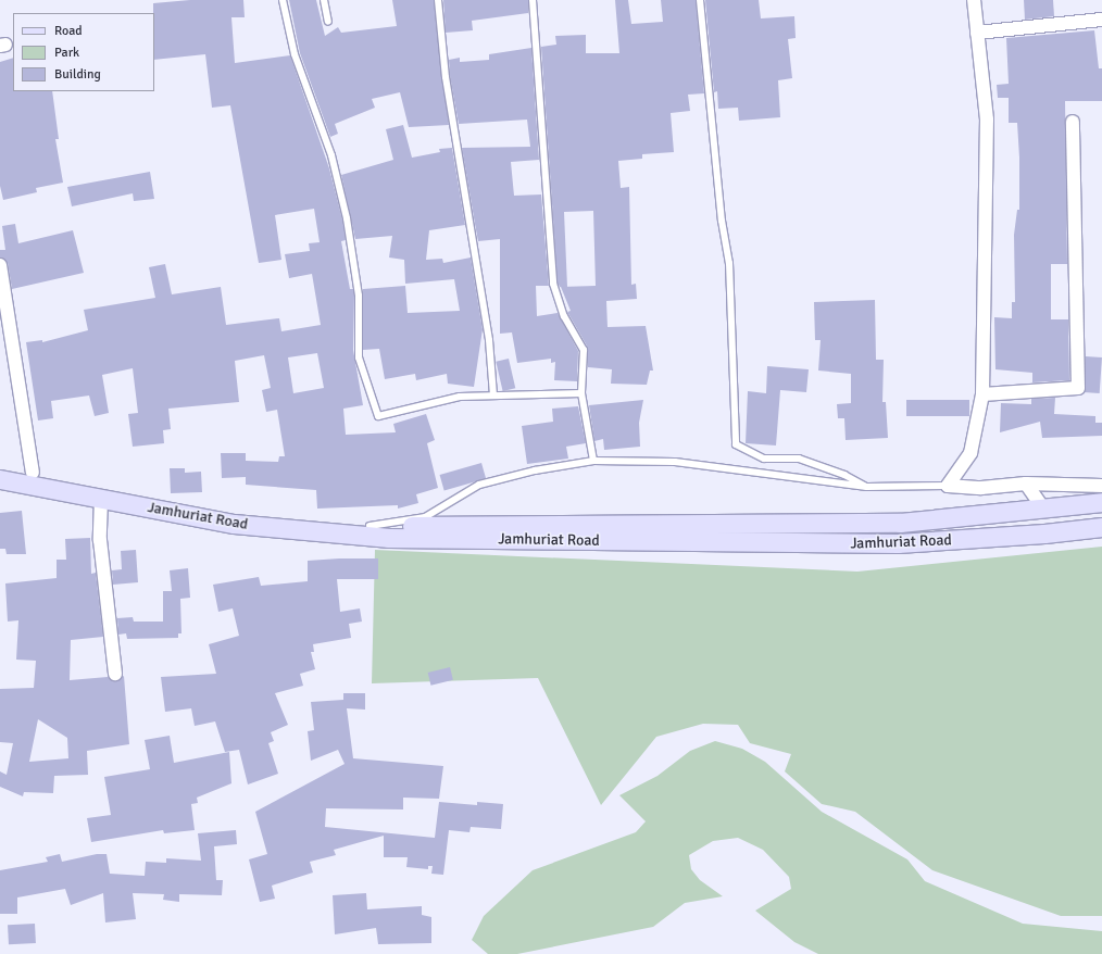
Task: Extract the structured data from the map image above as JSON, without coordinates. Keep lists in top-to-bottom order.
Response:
{
  "streets": {
    "main road": ["Jamhuriat Road"]
  },
  "legend": ["Road", "Park", "Building"]
}
